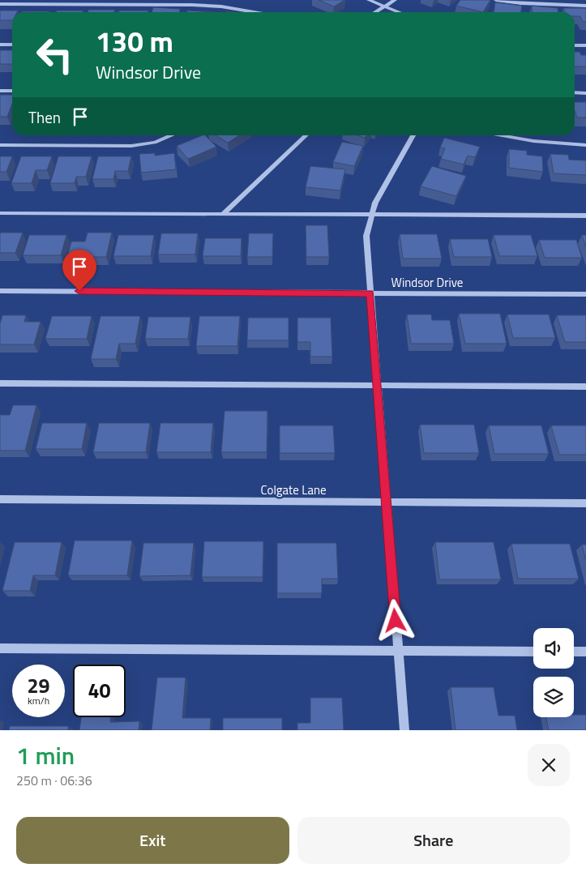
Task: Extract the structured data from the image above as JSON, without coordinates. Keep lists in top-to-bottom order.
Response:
{
  "streets": {
    "street": ["Windsor Drive", "Colgate Lane"]
  },
  "page": {
    "turn": ["130 m", "Windsor Drive"],
    "then": "Then",
    "speed": "29 km/h",
    "limit": "40",
    "heading": ["1 min", "250 m · 06:36"],
    "buttons": ["Exit", "Share"]
  }
}
